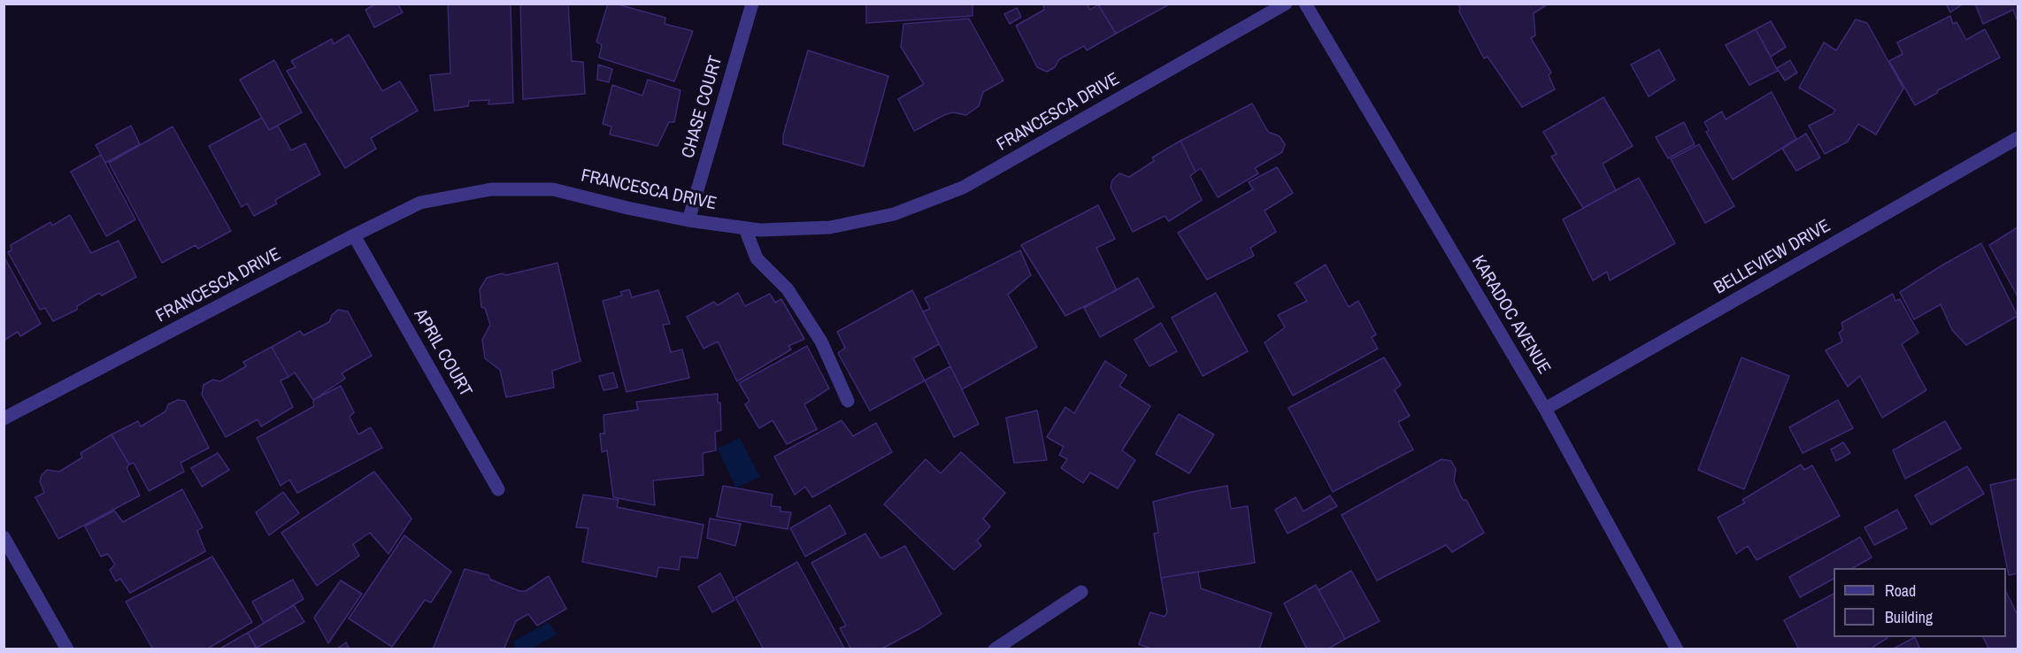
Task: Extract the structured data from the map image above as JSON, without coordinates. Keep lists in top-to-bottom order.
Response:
{
  "streets": {
    "street": [
      "CHASE COURT",
      "FRANCESCA DRIVE",
      "BELLEVIEW DRIVE",
      "KARADOC AVENUE",
      "APRIL COURT"
    ]
  },
  "crossings": [
    ["CHASE COURT", "FRANCESCA DRIVE"],
    ["FRANCESCA DRIVE", "APRIL COURT"],
    ["BELLEVIEW DRIVE", "KARADOC AVENUE"]
  ],
  "legend": ["Road", "Building"]
}
